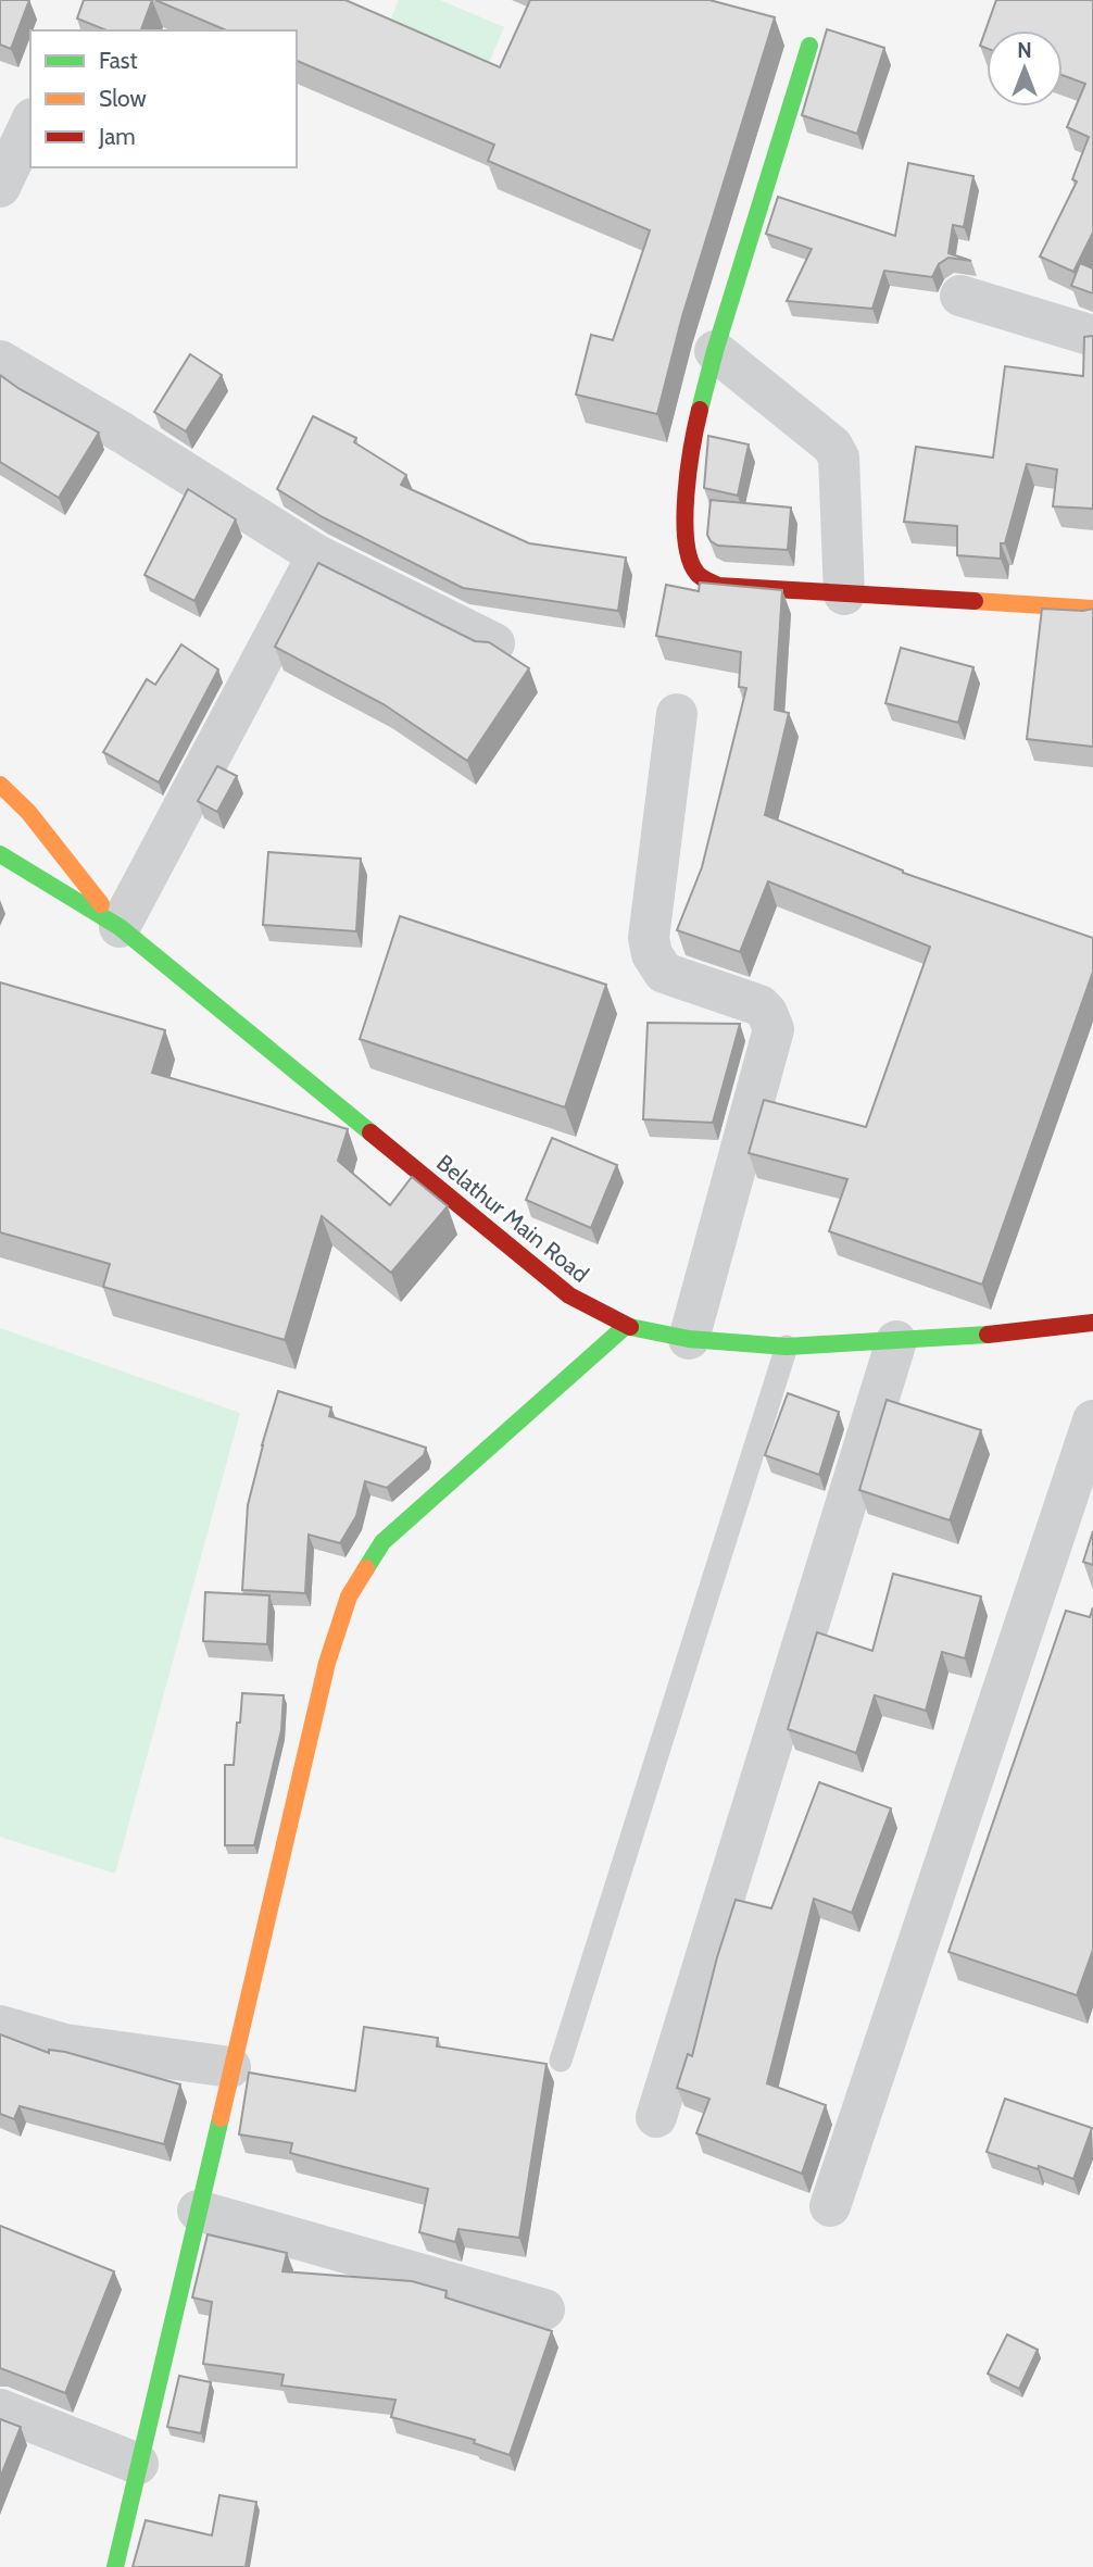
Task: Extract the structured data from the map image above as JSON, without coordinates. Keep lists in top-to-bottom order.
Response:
{
  "streets": {
    "street": ["Belathur Main Road"]
  },
  "legend": ["Fast", "Slow", "Jam"],
  "north": "top"
}
